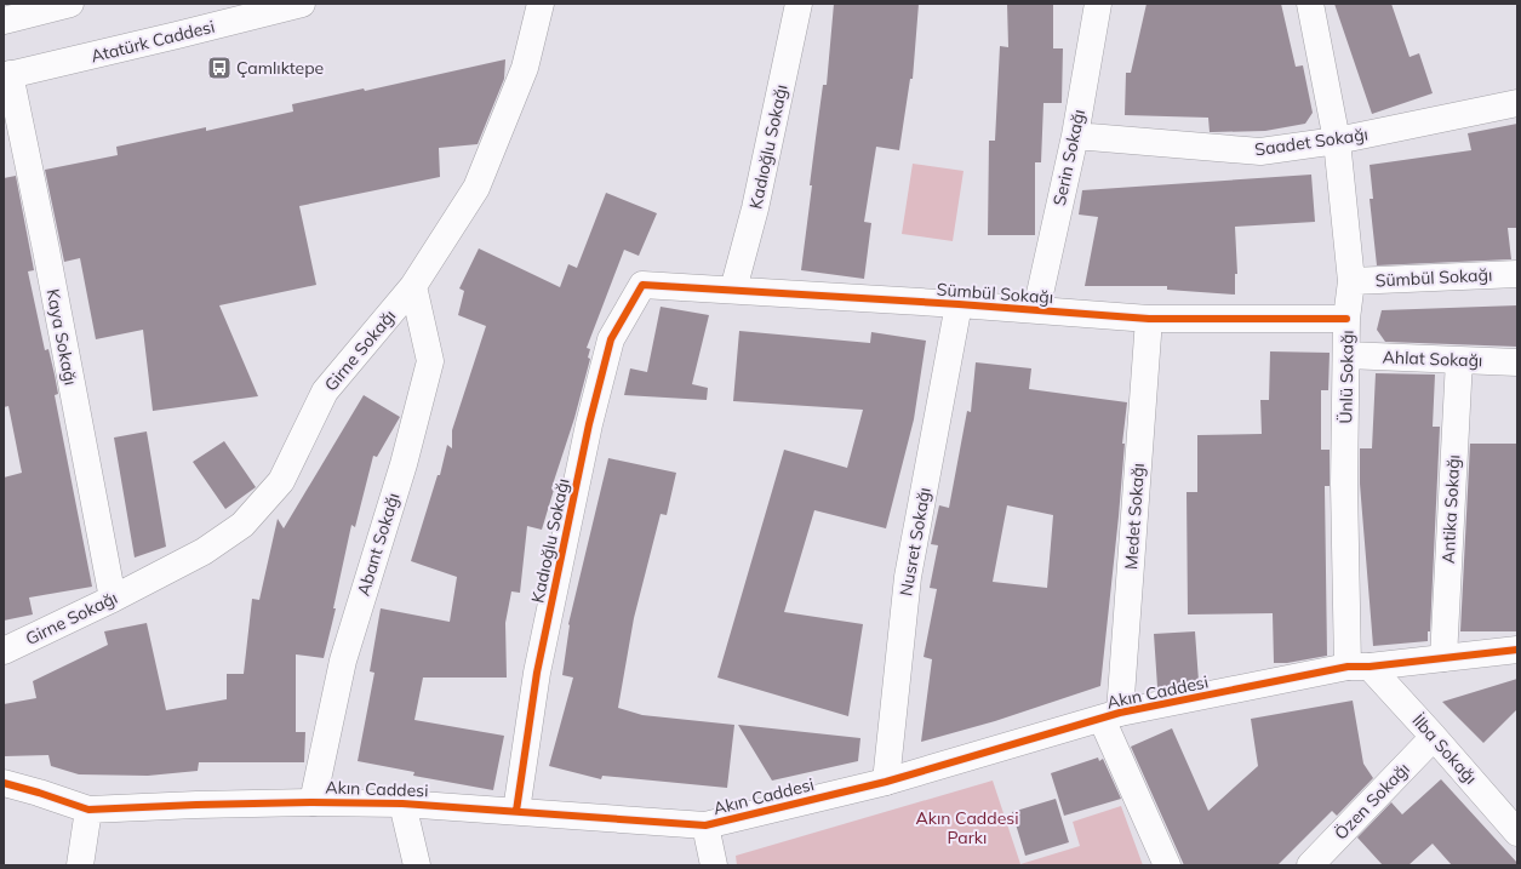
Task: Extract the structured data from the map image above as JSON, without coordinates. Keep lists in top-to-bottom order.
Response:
{
  "streets": {
    "street": [
      "Atatürk Caddesi",
      "Saadet Sokağı",
      "Kadıoğlu Sokağı",
      "Serin Sokağı",
      "Sümbül Sokağı",
      "Kaya Sokağı",
      "Girne Sokağı",
      "Ahlat Sokağı",
      "Ünlü Sokağı",
      "Antika Sokağı",
      "Medet Sokağı",
      "Nusret Sokağı",
      "Abant Sokağı",
      "Akın Caddesi",
      "İlba Sokağı",
      "Özen Sokağı"
    ]
  },
  "crossings": [
    ["Atatürk Caddesi", "Kaya Sokağı"],
    ["Saadet Sokağı", "Serin Sokağı"],
    ["Saadet Sokağı", "Ünlü Sokağı"],
    ["Kadıoğlu Sokağı", "Sümbül Sokağı"],
    ["Kadıoğlu Sokağı", "Akın Caddesi"],
    ["Serin Sokağı", "Sümbül Sokağı"],
    ["Sümbül Sokağı", "Ünlü Sokağı"],
    ["Sümbül Sokağı", "Medet Sokağı"],
    ["Sümbül Sokağı", "Nusret Sokağı"],
    ["Kaya Sokağı", "Girne Sokağı"],
    ["Girne Sokağı", "Abant Sokağı"],
    ["Ahlat Sokağı", "Ünlü Sokağı"],
    ["Ahlat Sokağı", "Antika Sokağı"],
    ["Ünlü Sokağı", "Akın Caddesi"],
    ["Ünlü Sokağı", "İlba Sokağı"],
    ["Antika Sokağı", "Akın Caddesi"],
    ["Medet Sokağı", "Akın Caddesi"],
    ["Nusret Sokağı", "Akın Caddesi"],
    ["Abant Sokağı", "Akın Caddesi"],
    ["Akın Caddesi", "İlba Sokağı"],
    ["İlba Sokağı", "Özen Sokağı"]
  ],
  "parks": ["Akın Caddesi Parkı"],
  "places": {
    "bus stop": ["Çamlıktepe"]
  }
}
